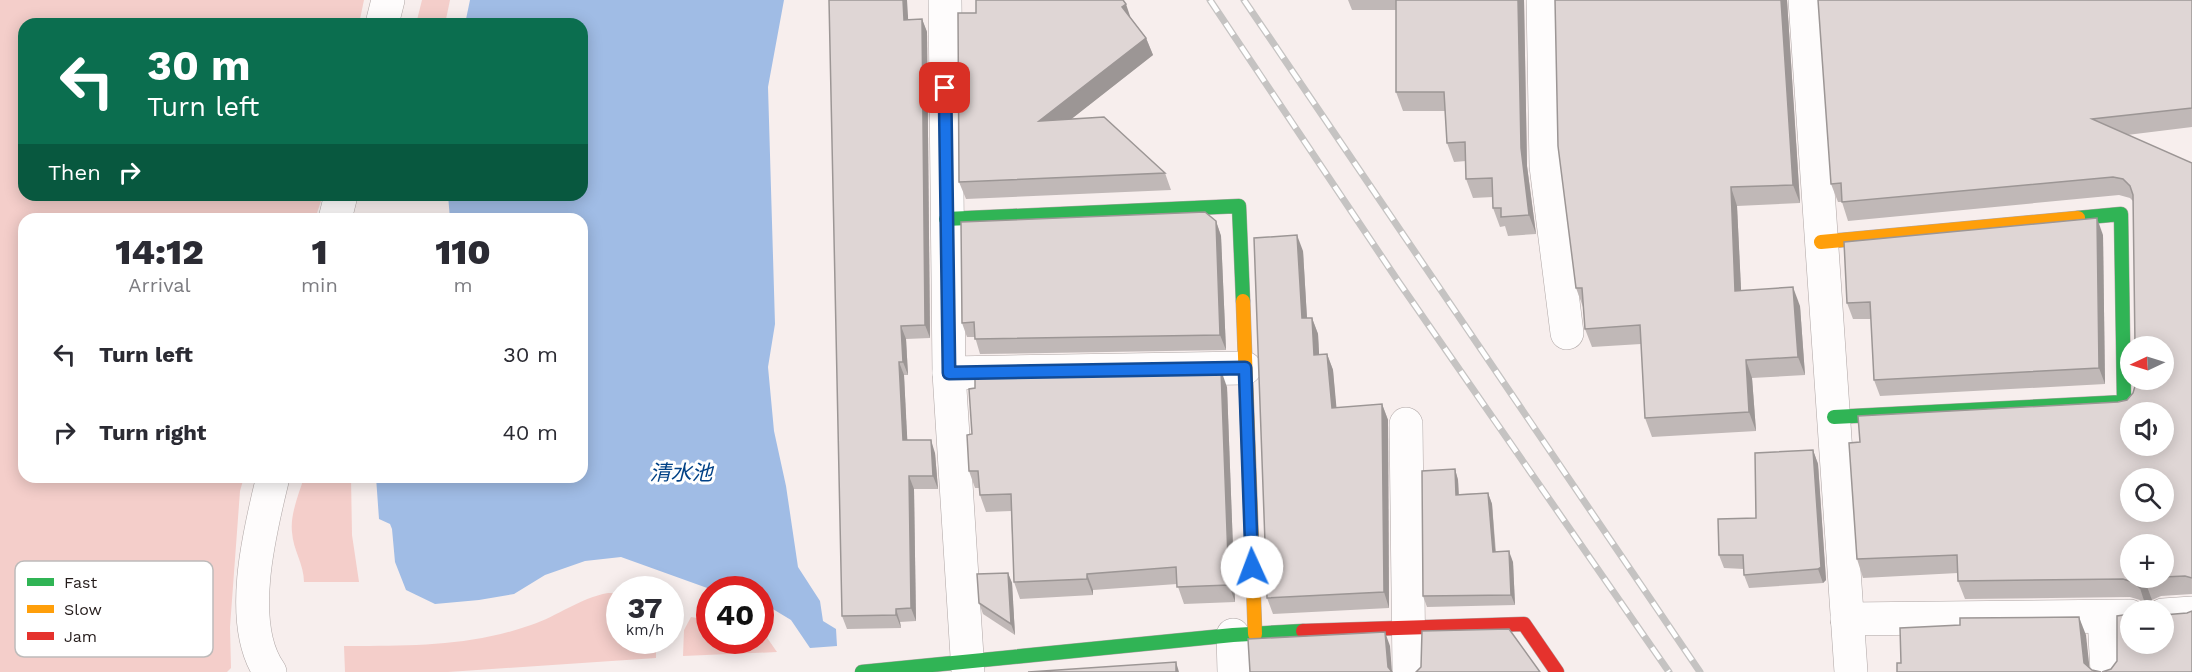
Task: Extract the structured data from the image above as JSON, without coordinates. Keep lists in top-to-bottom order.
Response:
{
  "water": ["清水池"],
  "legend": ["Fast", "Slow", "Jam"],
  "north": "left",
  "page": {
    "turn": ["30 m", "Turn left"],
    "then": "Then",
    "eta": [
      "14:12",
      "Arrival",
      "1",
      "min",
      "110",
      "m"
    ],
    "list": [
      {
        "name": "Turn left",
        "value": "30 m"
      },
      {
        "name": "Turn right",
        "value": "40 m"
      }
    ],
    "map_buttons": ["+", "−"],
    "speed": "37 km/h",
    "limit": "40"
  }
}
